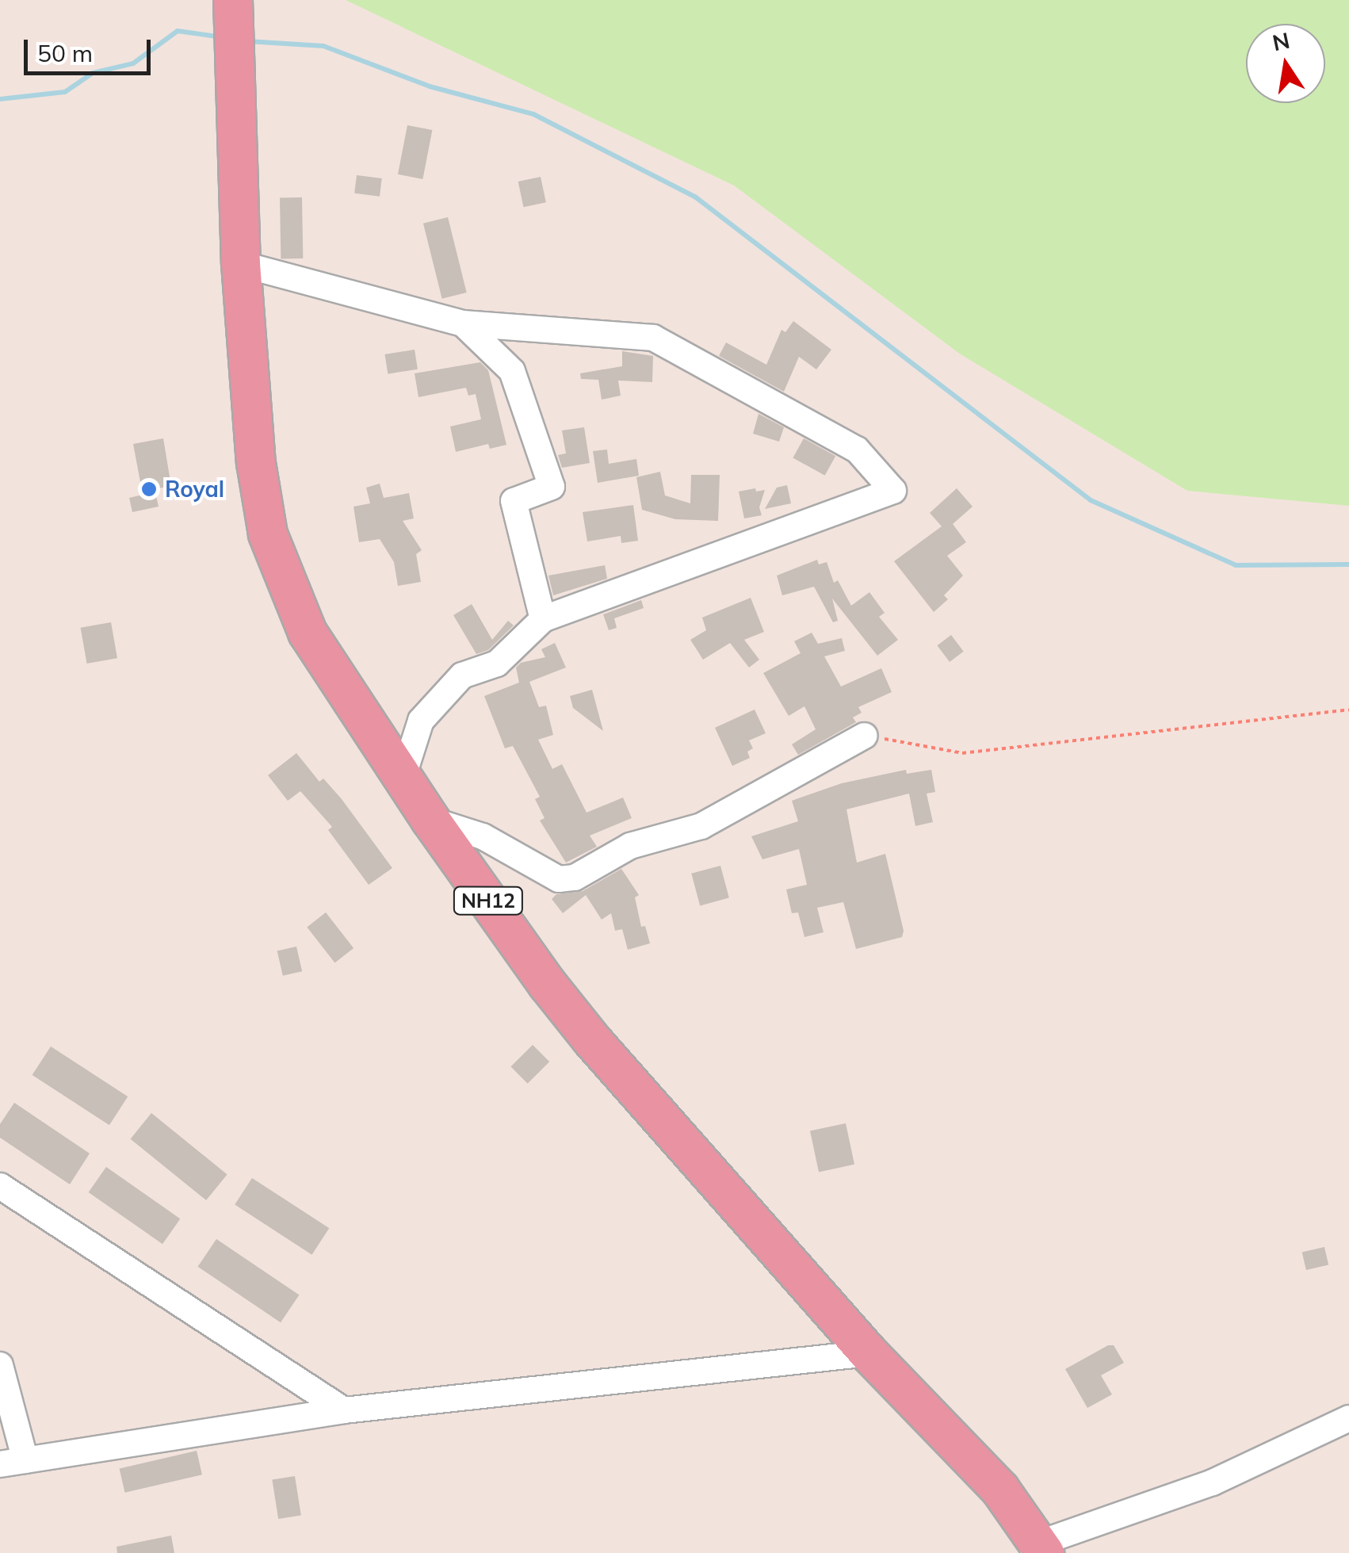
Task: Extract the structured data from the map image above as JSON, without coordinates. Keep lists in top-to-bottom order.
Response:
{
  "streets": {
    "highway": ["NH12"]
  },
  "places": ["Royal"],
  "scale_bar": "50 m",
  "north": "top"
}
